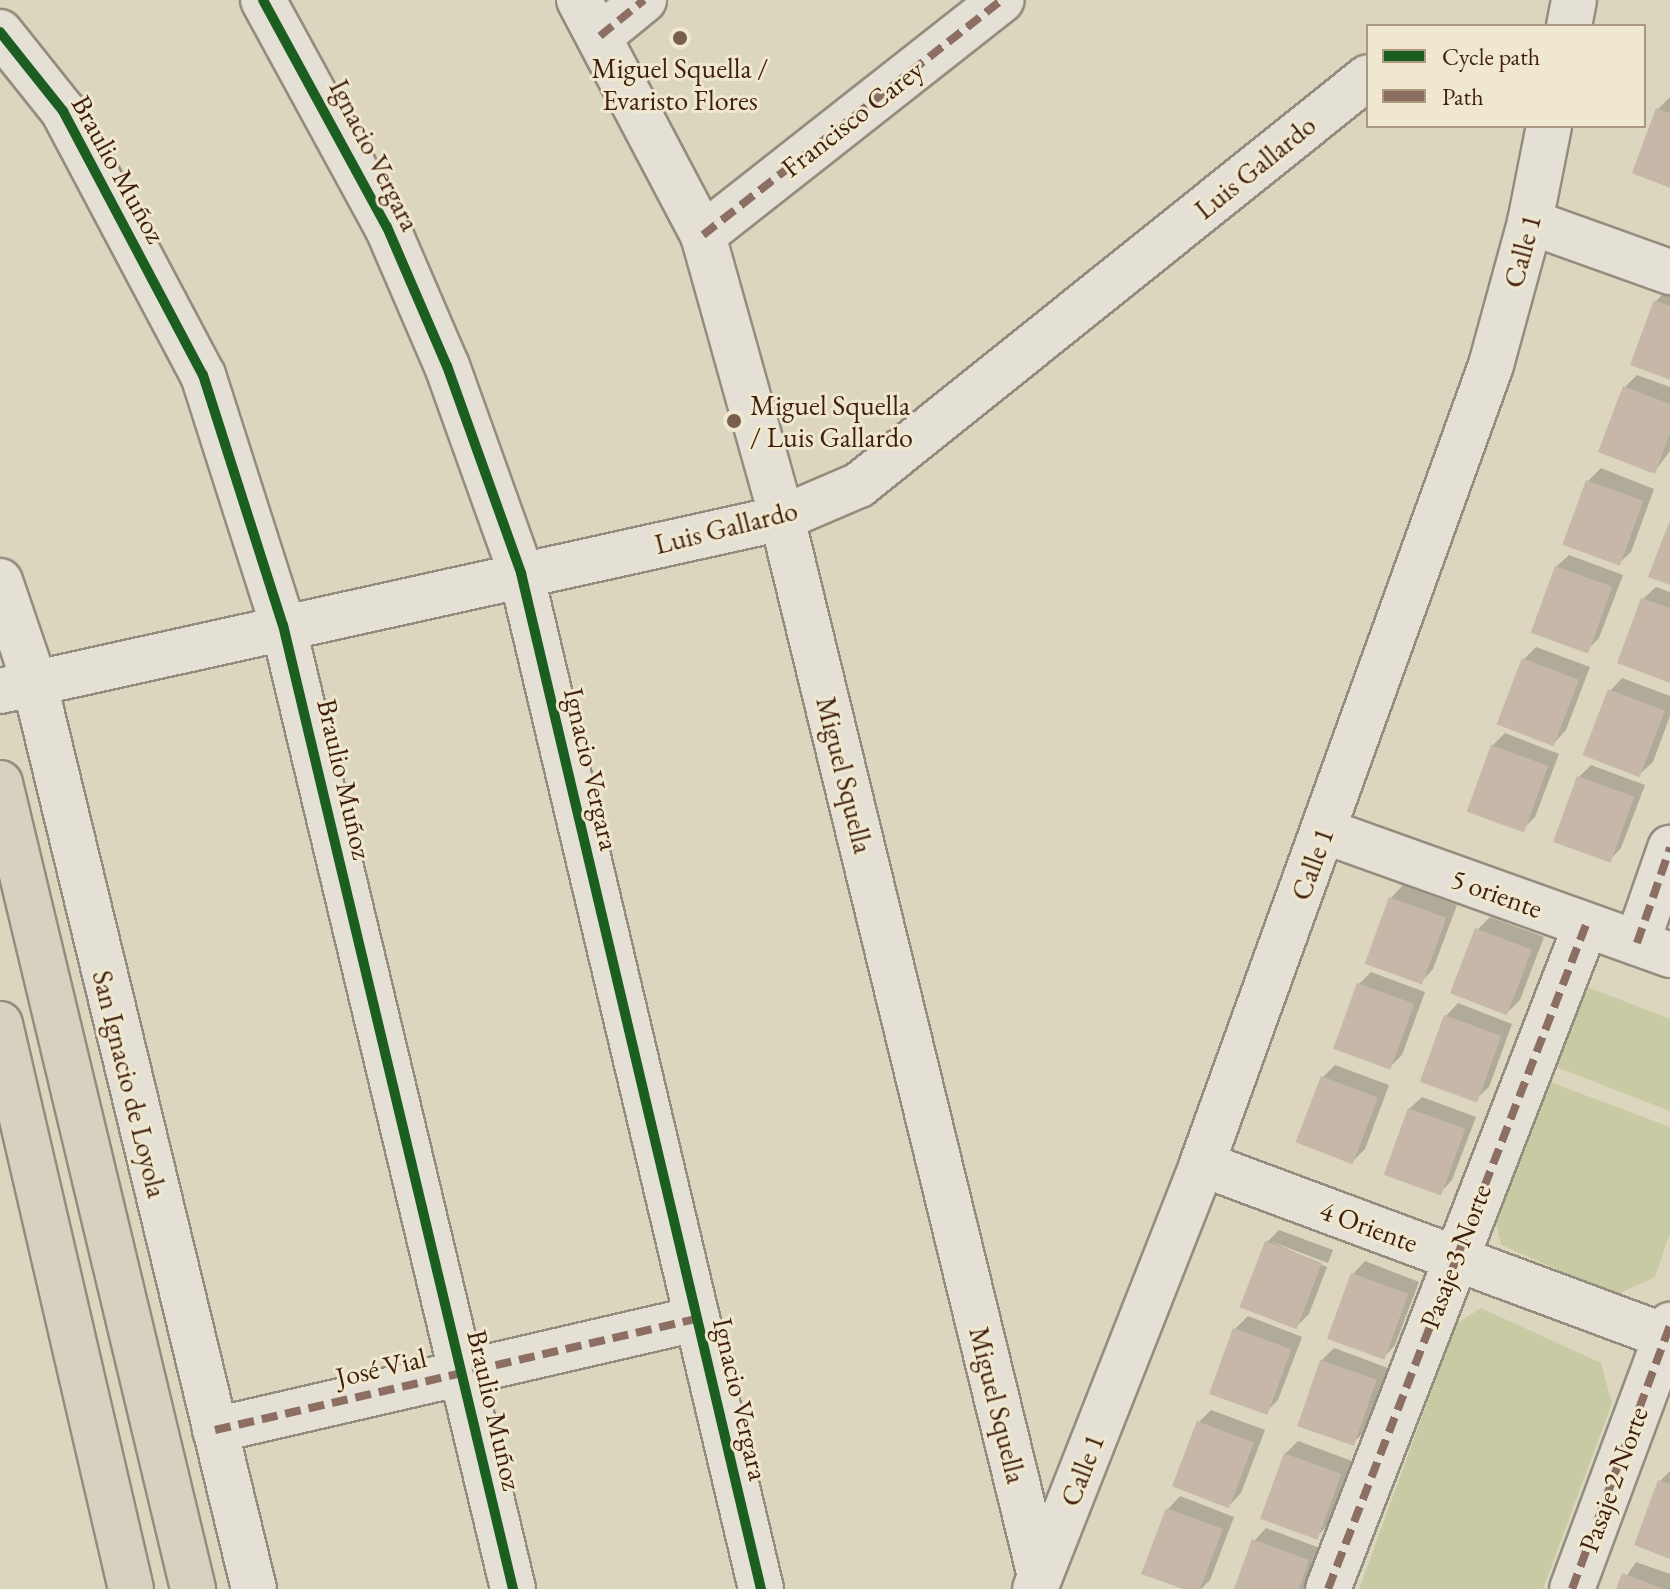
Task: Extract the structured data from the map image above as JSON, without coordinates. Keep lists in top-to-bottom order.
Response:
{
  "streets": {
    "main road": ["San Ignacio de Loyola"],
    "street": [
      "Francisco Carey",
      "Ignacio Vergara",
      "Luis Gallardo",
      "Braulio Muñoz",
      "Calle 1",
      "Miguel Squella",
      "5 oriente",
      "4 Oriente",
      "Pasaje 3 Norte",
      "José Vial",
      "Pasaje 2 Norte"
    ]
  },
  "crossings": [
    ["Francisco Carey", "Miguel Squella"],
    ["Ignacio Vergara", "Luis Gallardo"],
    ["Ignacio Vergara", "José Vial"],
    ["Luis Gallardo", "Braulio Muñoz"],
    ["Luis Gallardo", "Miguel Squella"],
    ["Luis Gallardo", "San Ignacio de Loyola"],
    ["Braulio Muñoz", "José Vial"],
    ["Calle 1", "Miguel Squella"],
    ["Calle 1", "5 oriente"],
    ["Calle 1", "4 Oriente"],
    ["5 oriente", "Pasaje 3 Norte"],
    ["San Ignacio de Loyola", "José Vial"],
    ["4 Oriente", "Pasaje 3 Norte"],
    ["4 Oriente", "Pasaje 2 Norte"]
  ],
  "places": ["Miguel Squella / Evaristo Flores", "Miguel Squella / Luis Gallardo"],
  "legend": ["Cycle path", "Path"]
}
